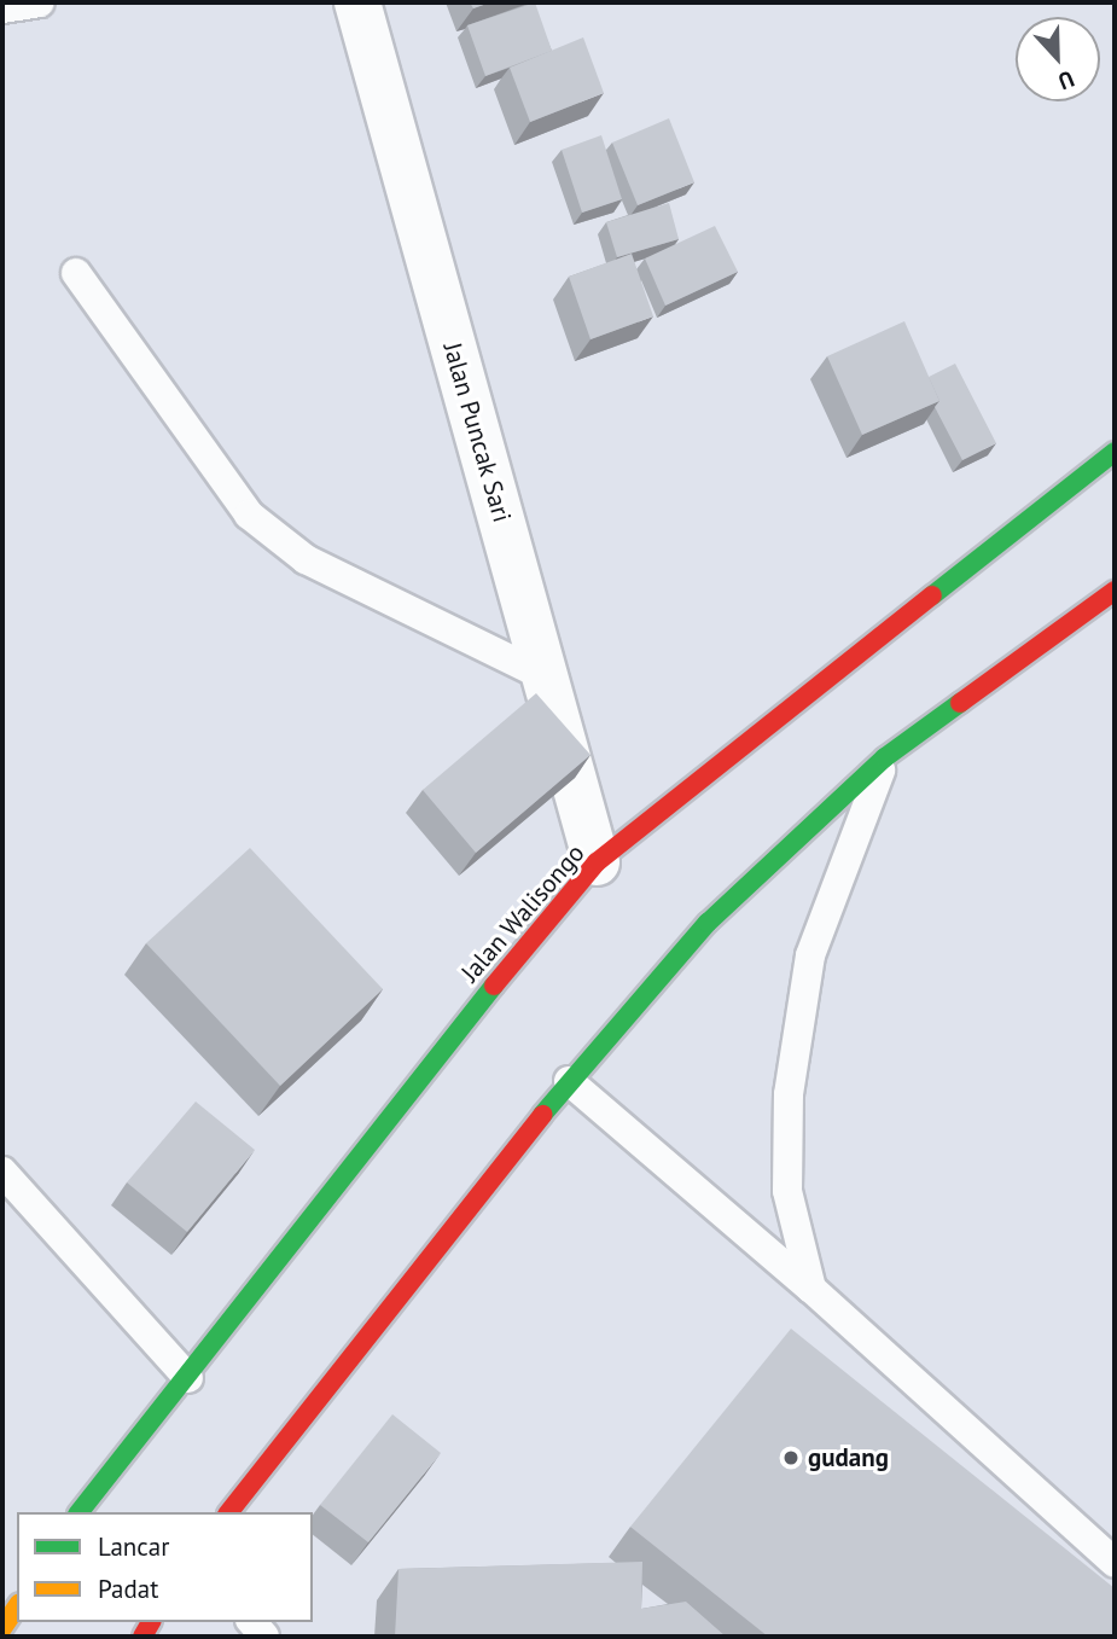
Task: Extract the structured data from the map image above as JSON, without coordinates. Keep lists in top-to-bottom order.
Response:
{
  "streets": {
    "highway": ["Jalan Walisongo"],
    "street": ["Jalan Puncak Sari"]
  },
  "crossings": [
    ["Jalan Puncak Sari", "Jalan Walisongo"]
  ],
  "places": ["gudang"],
  "legend": ["Lancar", "Padat"],
  "north": "bottom"
}
